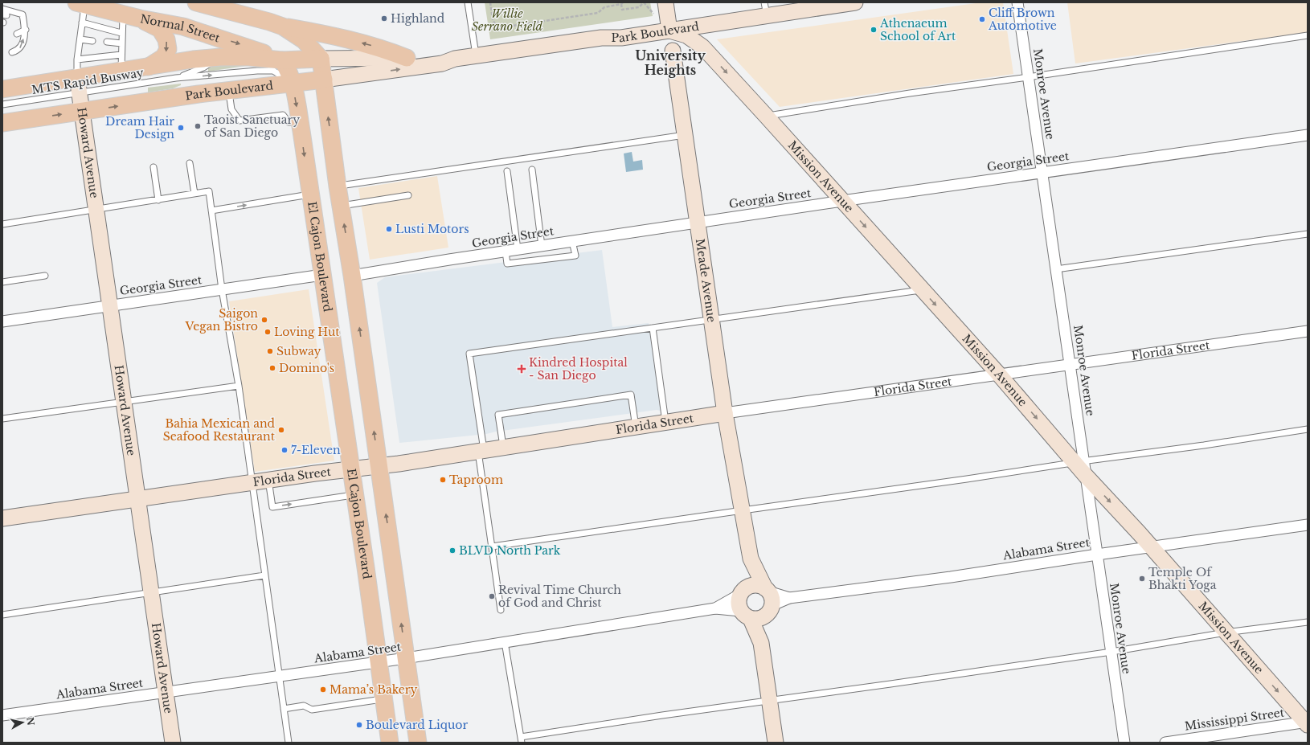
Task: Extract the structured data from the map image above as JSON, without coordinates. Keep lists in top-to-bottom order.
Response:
{
  "streets": {
    "main road": ["Normal Street", "Park Boulevard", "El Cajon Boulevard"],
    "street": [
      "Monroe Avenue",
      "Howard Avenue",
      "Georgia Street",
      "Mission Avenue",
      "Meade Avenue",
      "Florida Street",
      "Alabama Street",
      "Mississippi Street"
    ],
    "lane": ["MTS Rapid Busway"]
  },
  "crossings": [
    ["Normal Street", "Park Boulevard"],
    ["Normal Street", "El Cajon Boulevard"],
    ["Park Boulevard", "MTS Rapid Busway"],
    ["Park Boulevard", "Howard Avenue"],
    ["Park Boulevard", "Mission Avenue"],
    ["Park Boulevard", "El Cajon Boulevard"],
    ["Park Boulevard", "Meade Avenue"],
    ["MTS Rapid Busway", "Howard Avenue"],
    ["MTS Rapid Busway", "El Cajon Boulevard"],
    ["Monroe Avenue", "Georgia Street"],
    ["Monroe Avenue", "Mission Avenue"],
    ["Monroe Avenue", "Florida Street"],
    ["Monroe Avenue", "Alabama Street"],
    ["Howard Avenue", "Georgia Street"],
    ["Howard Avenue", "Florida Street"],
    ["Howard Avenue", "Alabama Street"],
    ["Georgia Street", "Mission Avenue"],
    ["Georgia Street", "El Cajon Boulevard"],
    ["Georgia Street", "Meade Avenue"],
    ["Mission Avenue", "Meade Avenue"],
    ["Mission Avenue", "Florida Street"],
    ["Mission Avenue", "Alabama Street"],
    ["Mission Avenue", "Mississippi Street"],
    ["El Cajon Boulevard", "Florida Street"],
    ["El Cajon Boulevard", "Alabama Street"],
    ["Meade Avenue", "Florida Street"],
    ["Meade Avenue", "Alabama Street"]
  ],
  "one_way": ["Mission Avenue"],
  "districts": ["University Heights"],
  "parks": ["Willie Serrano Field"],
  "places": {
    "other": [
      "Highland",
      "Cliff Brown Automotive",
      "Athenaeum School of Art",
      "Taoist Sanctuary of San Diego",
      "Dream Hair Design",
      "Lusti Motors",
      "Saigon Vegan Bistro",
      "Loving Hut",
      "Subway",
      "Domino's",
      "Bahia Mexican and Seafood Restaurant",
      "7-Eleven",
      "Taproom",
      "BLVD North Park",
      "Temple Of Bhakti Yoga",
      "Revival Time Church of God and Christ",
      "Mama’s Bakery",
      "Boulevard Liquor"
    ],
    "health": ["Kindred Hospital - San Diego"]
  },
  "north": "right"
}
